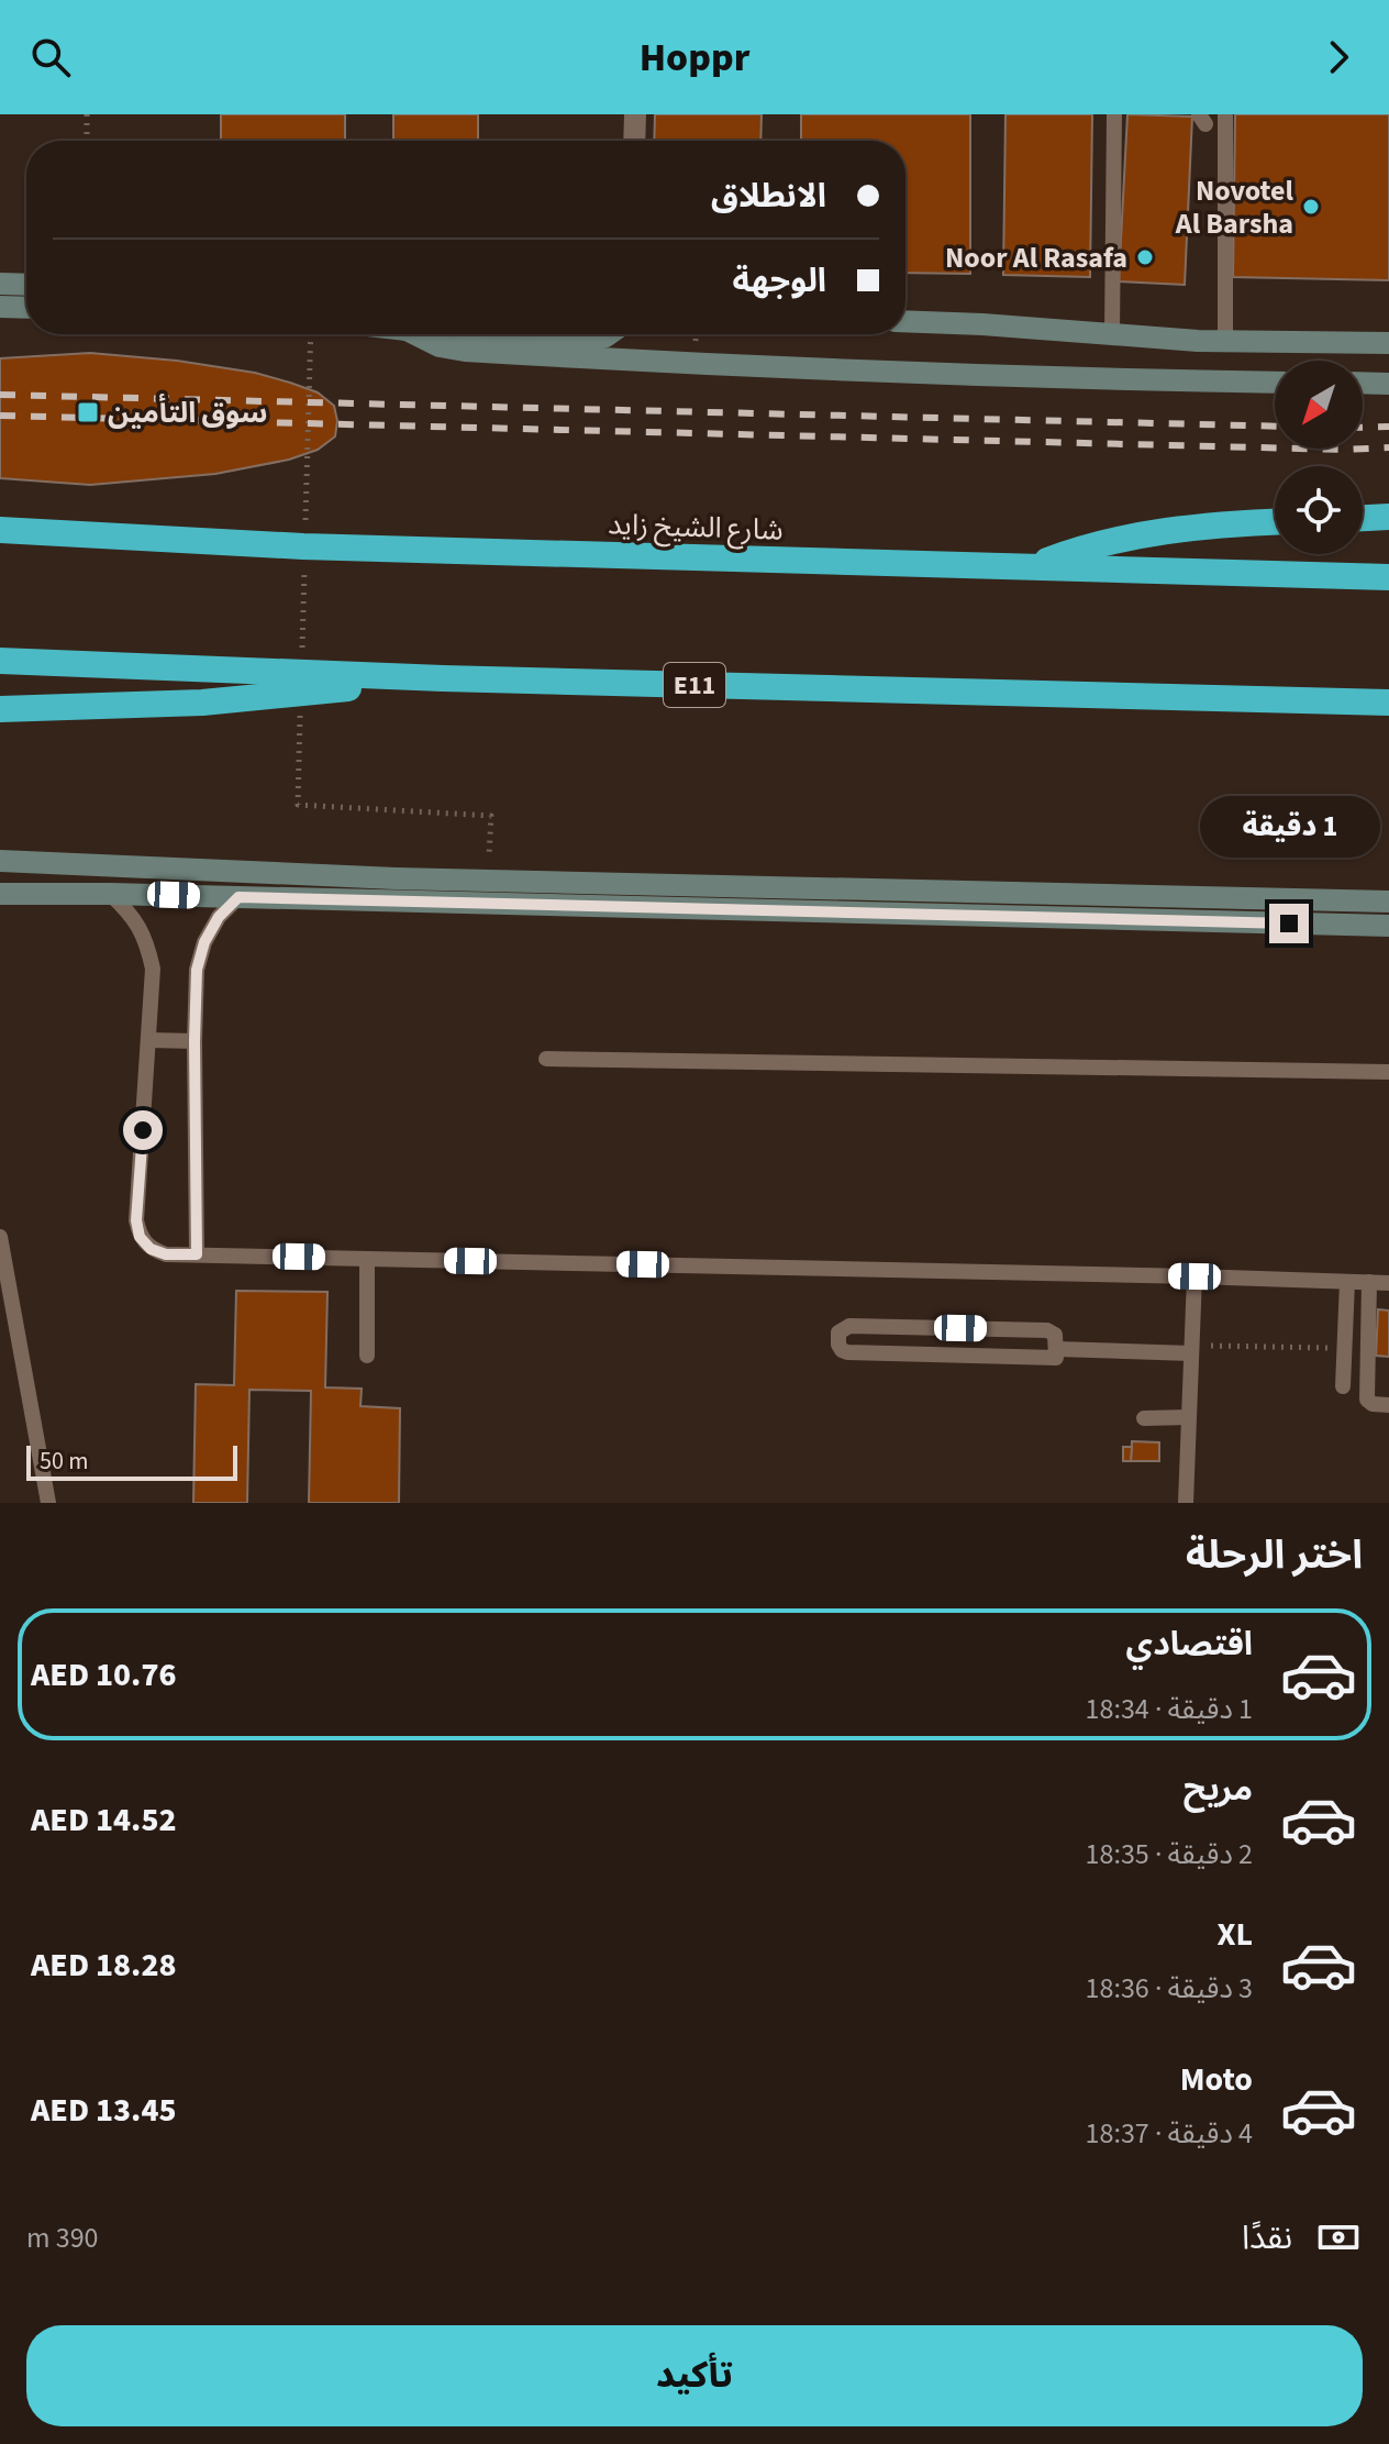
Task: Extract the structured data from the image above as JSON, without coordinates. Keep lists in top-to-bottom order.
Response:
{
  "streets": {
    "highway": ["شارع الشيخ زايد", "E11"]
  },
  "places": {
    "other": ["Novotel Al Barsha", "Noor Al Rasafa"],
    "transit": ["سوق التأمين"]
  },
  "scale_bar": "50 m",
  "north": "bottom left",
  "page": {
    "header": "Hoppr",
    "banner": ["الانطلاق", "الوجهة"],
    "bubble": "1 دقيقة",
    "scale": "50 m",
    "heading": "اختر الرحلة",
    "list": [
      {
        "name": "اقتصادي",
        "note": "1 دقيقة · 18:34",
        "value": "AED 10.76"
      },
      {
        "name": "مريح",
        "note": "2 دقيقة · 18:35",
        "value": "AED 14.52"
      },
      {
        "name": "XL",
        "note": "3 دقيقة · 18:36",
        "value": "AED 18.28"
      },
      {
        "name": "Moto",
        "note": "4 دقيقة · 18:37",
        "value": "AED 13.45"
      }
    ],
    "pay": ["نقدًا", "390 m"],
    "buttons": "تأكيد"
  }
}
